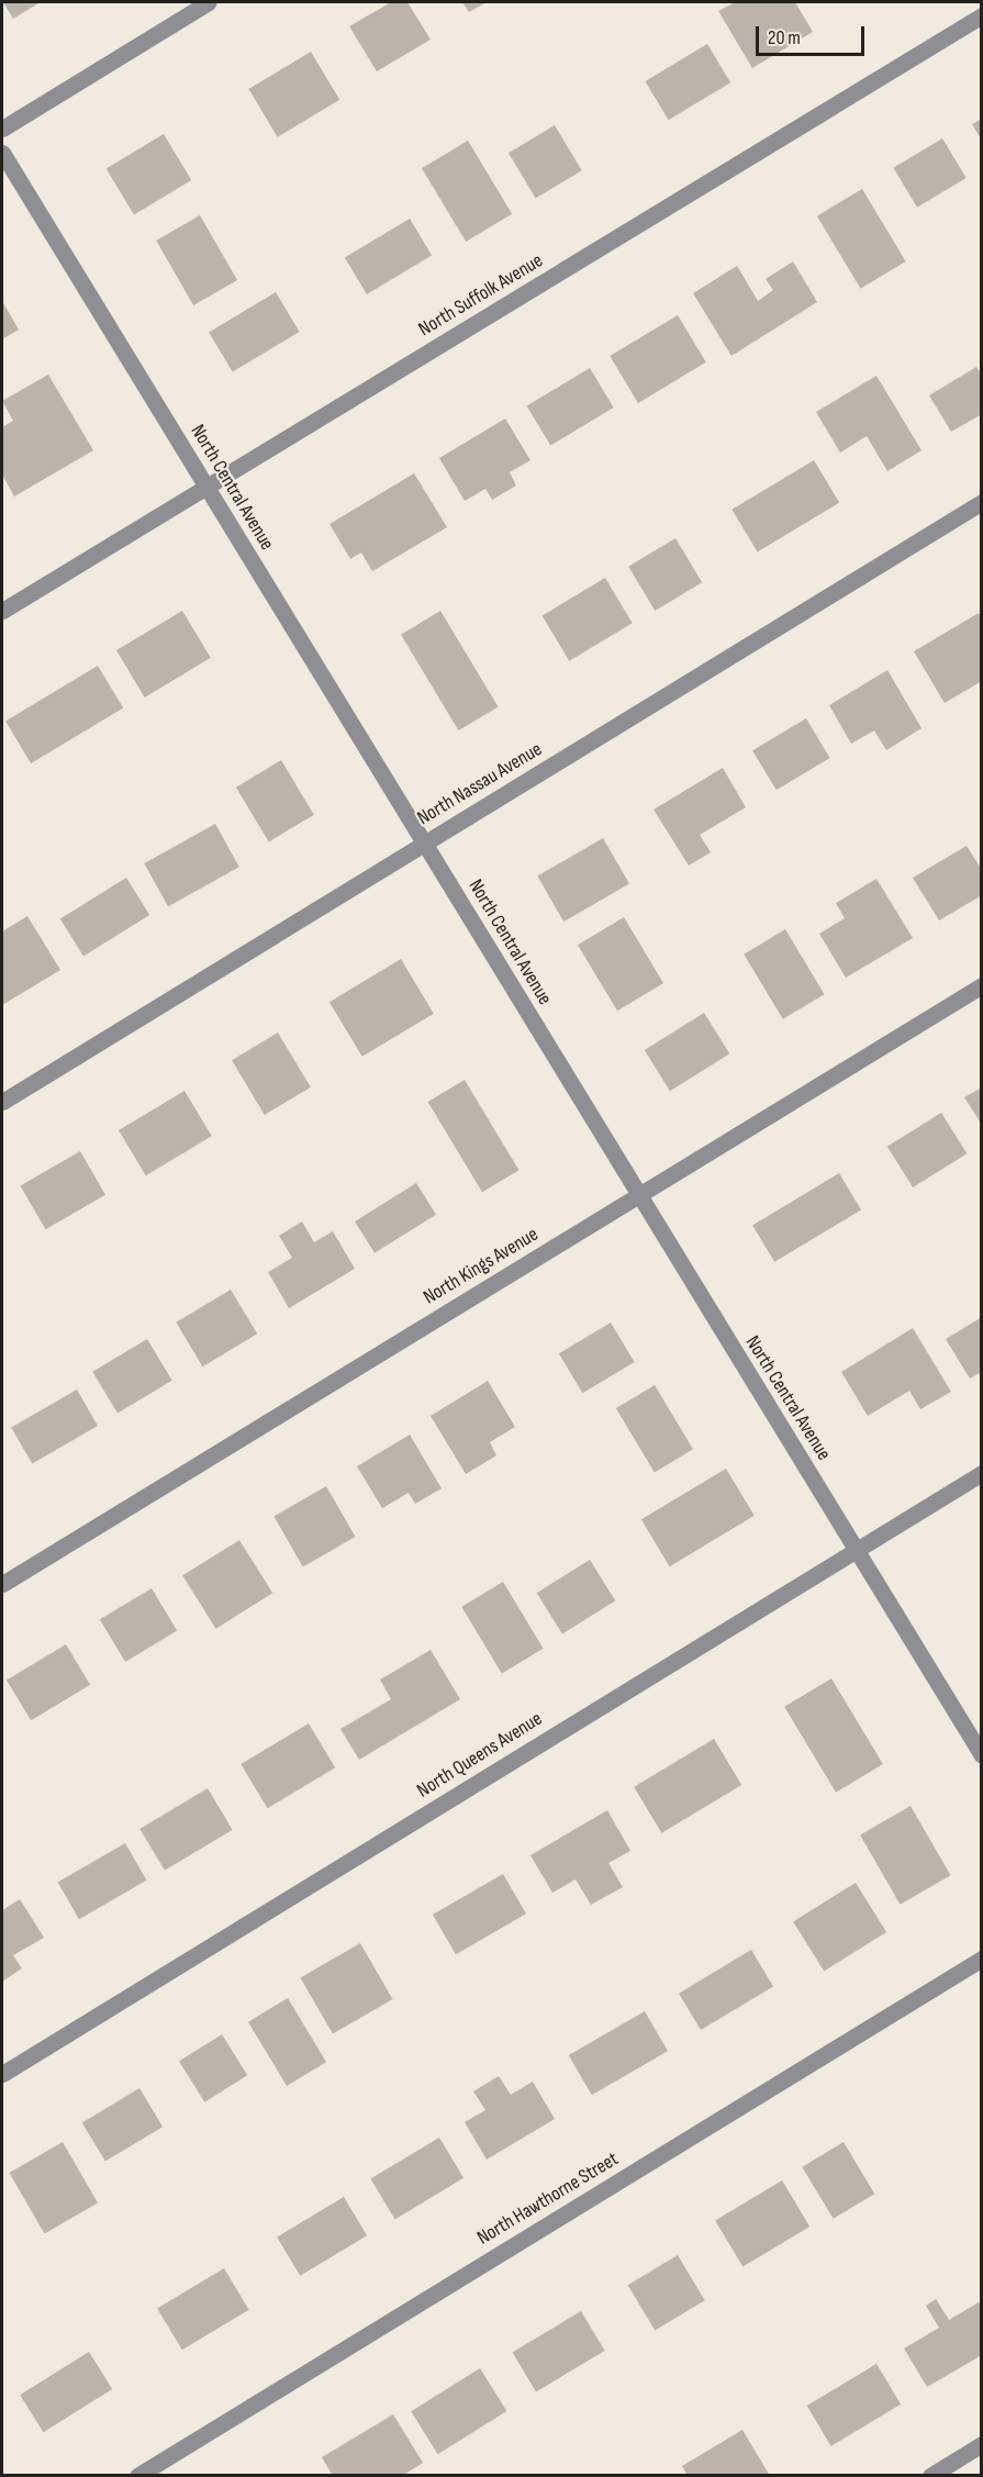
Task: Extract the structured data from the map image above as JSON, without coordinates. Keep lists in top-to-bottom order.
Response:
{
  "streets": {
    "street": [
      "North Suffolk Avenue",
      "North Central Avenue",
      "North Nassau Avenue",
      "North Kings Avenue",
      "North Queens Avenue",
      "North Hawthorne Street"
    ]
  },
  "crossings": [
    ["North Suffolk Avenue", "North Central Avenue"],
    ["North Central Avenue", "North Nassau Avenue"],
    ["North Central Avenue", "North Kings Avenue"],
    ["North Central Avenue", "North Queens Avenue"]
  ],
  "scale_bar": "20 m"
}
